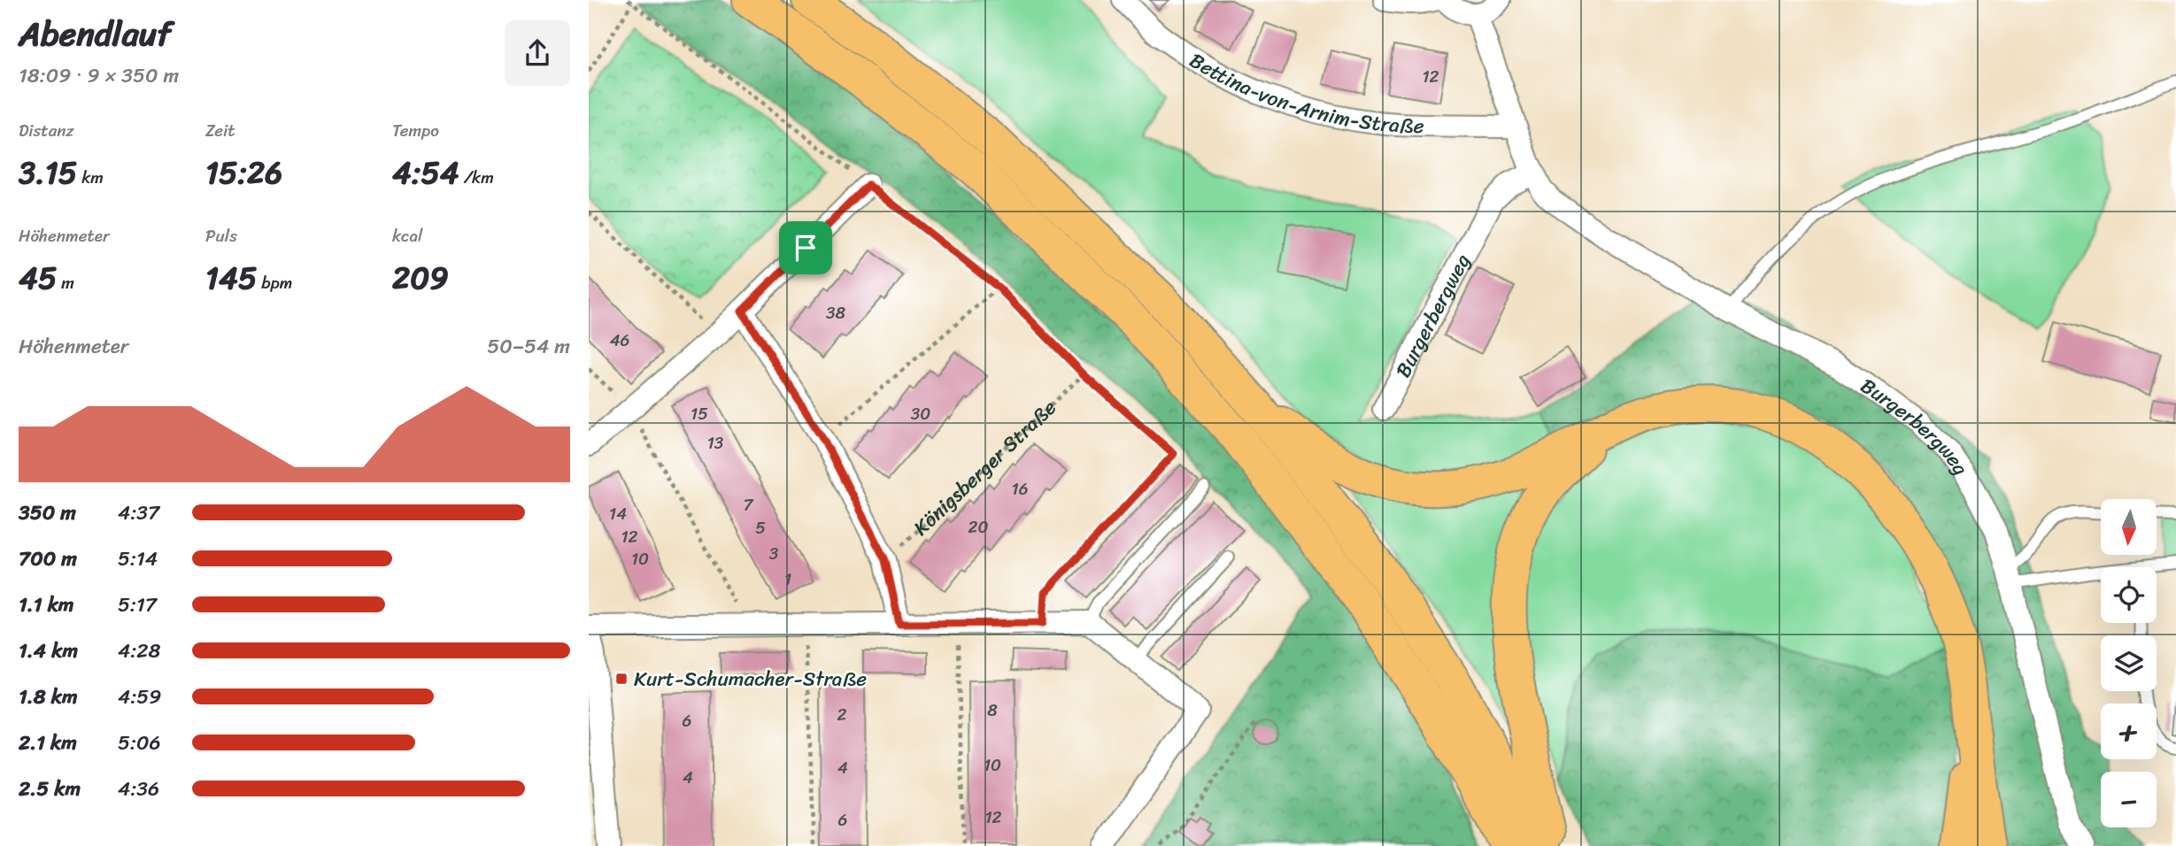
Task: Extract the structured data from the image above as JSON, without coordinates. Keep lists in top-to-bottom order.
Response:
{
  "streets": {
    "street": ["Bettina-von-Arnim-Straße", "Burgerbergweg"],
    "path": ["Königsberger Straße"]
  },
  "crossings": [
    ["Bettina-von-Arnim-Straße", "Burgerbergweg"]
  ],
  "places": {
    "transit": ["Kurt-Schumacher-Straße"]
  },
  "house_numbers": [
    "12",
    "38",
    "46",
    "15",
    "30",
    "13",
    "16",
    "7",
    "14",
    "20",
    "5",
    "12",
    "3",
    "10",
    "1",
    "8",
    "2",
    "6",
    "10",
    "4",
    "4",
    "12",
    "6"
  ],
  "north": "bottom",
  "page": {
    "heading": ["Abendlauf", "18:09 · 9 × 350 m"],
    "stats": [
      ["Distanz", "3.15 km"],
      ["Zeit", "15:26"],
      ["Tempo", "4:54 /km"],
      ["Höhenmeter", "45 m"],
      ["Puls", "145 bpm"],
      ["kcal", "209"]
    ],
    "chart": ["Höhenmeter", "50–54 m"],
    "list": [
      {
        "name": "350 m",
        "note": "4:37"
      },
      {
        "name": "700 m",
        "note": "5:14"
      },
      {
        "name": "1.1 km",
        "note": "5:17"
      },
      {
        "name": "1.4 km",
        "note": "4:28"
      },
      {
        "name": "1.8 km",
        "note": "4:59"
      },
      {
        "name": "2.1 km",
        "note": "5:06"
      },
      {
        "name": "2.5 km",
        "note": "4:36"
      }
    ],
    "map_buttons": ["+", "−"]
  }
}
